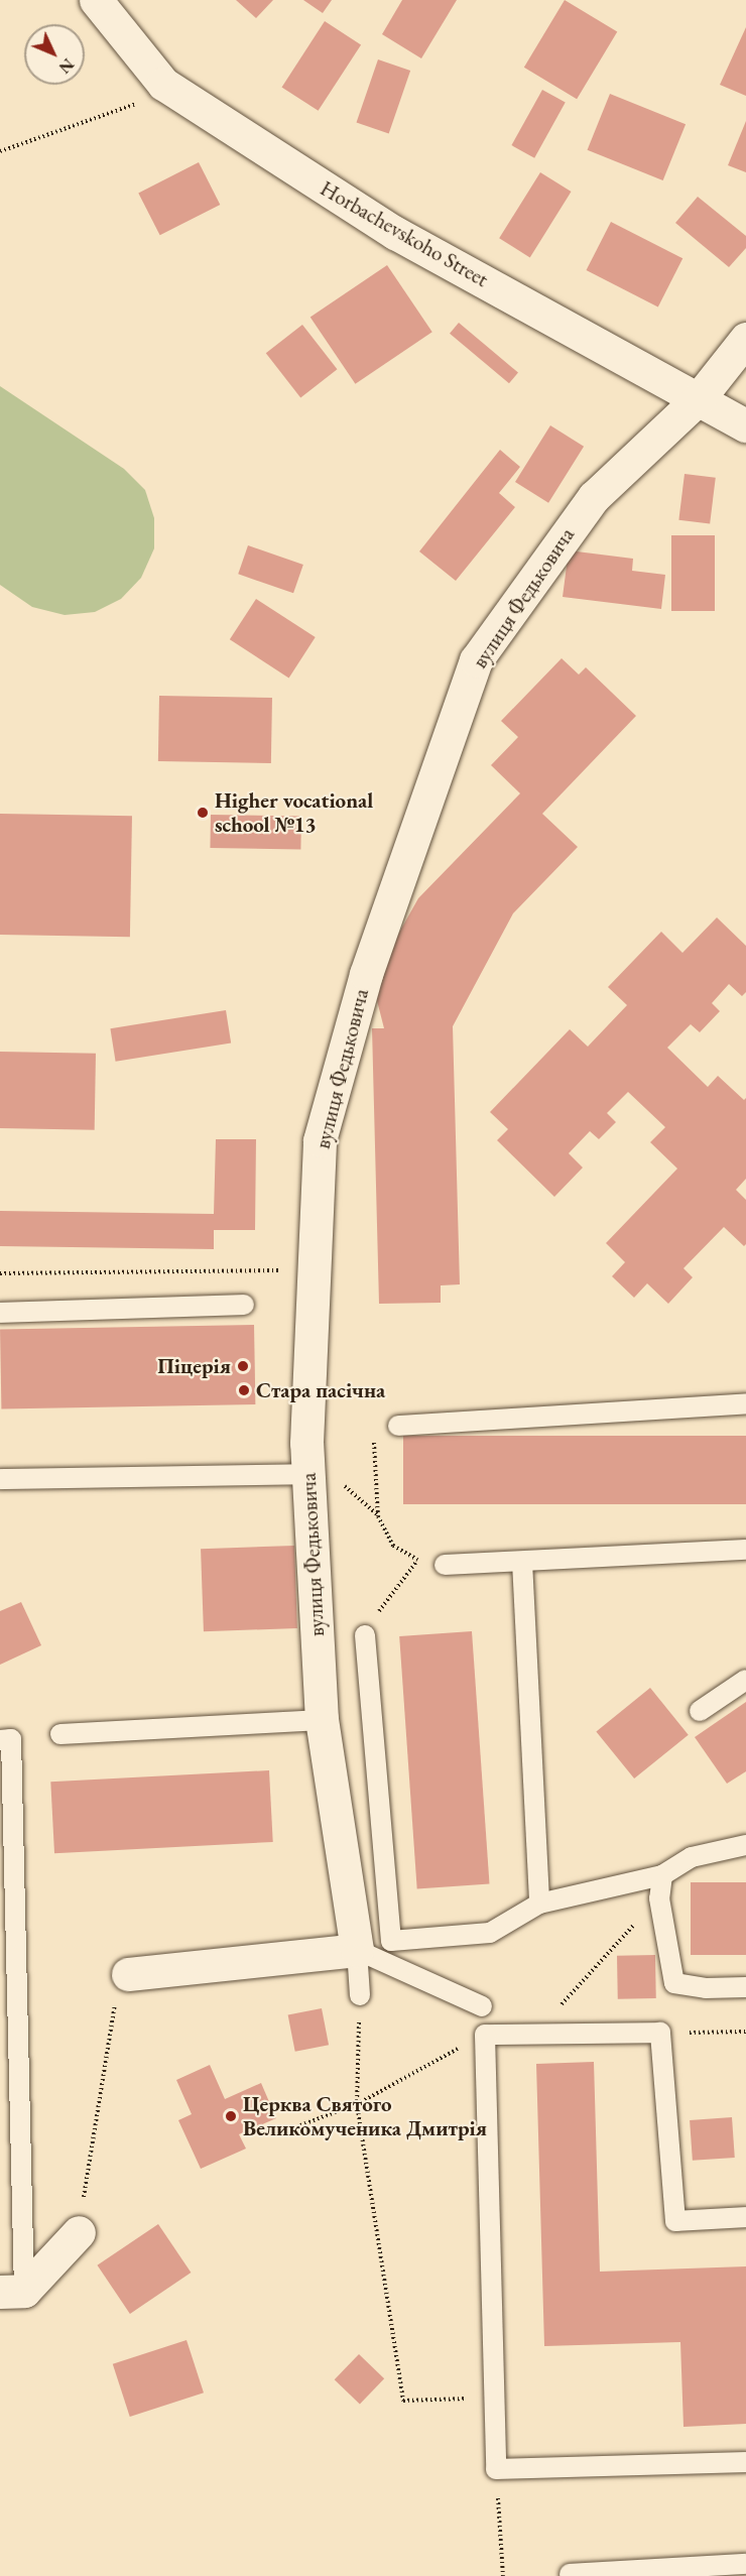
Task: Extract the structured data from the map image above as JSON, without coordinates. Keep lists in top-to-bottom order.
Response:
{
  "streets": {
    "street": ["Horbachevskoho Street", "вулиця Федьковича"]
  },
  "crossings": [
    ["Horbachevskoho Street", "вулиця Федьковича"]
  ],
  "places": [
    "Higher vocational school №13",
    "Піцерія",
    "Стара пасічна",
    "Церква Святого Великомученика Дмитрія"
  ],
  "north": "bottom right"
}
